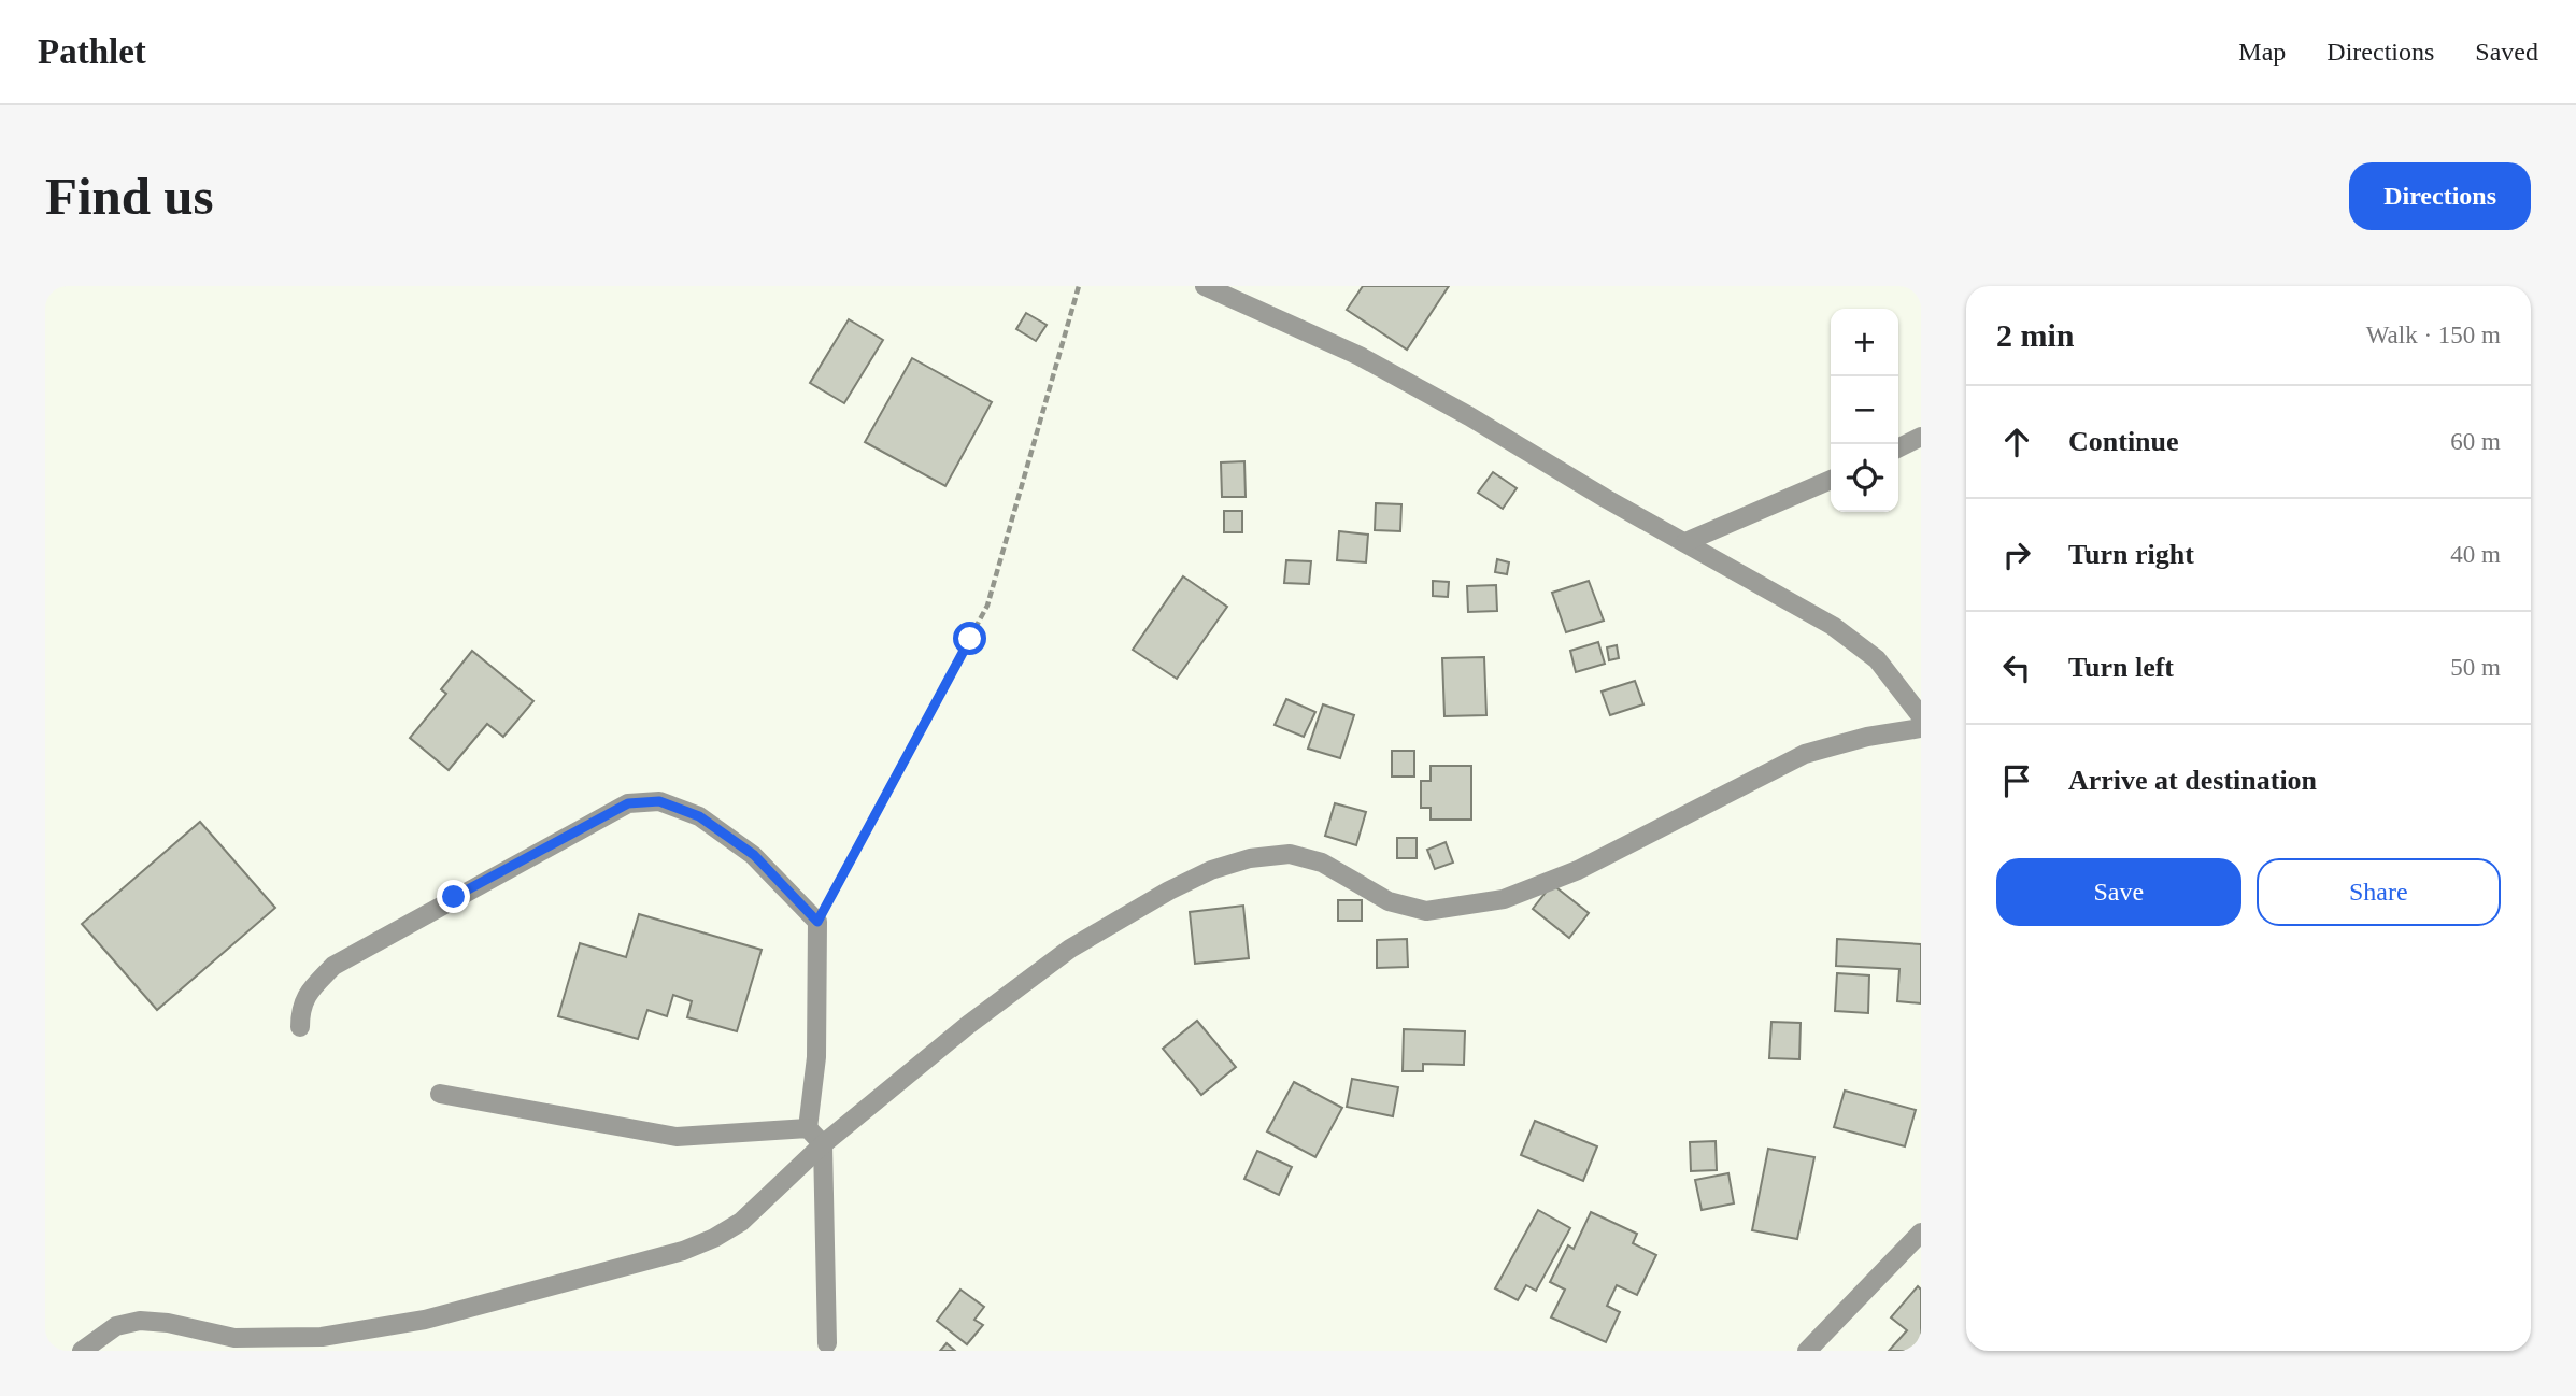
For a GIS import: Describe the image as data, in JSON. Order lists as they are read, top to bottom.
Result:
{
  "page": {
    "header": "Pathlet",
    "nav": ["Map", "Directions", "Saved"],
    "buttons": [
      "Directions",
      ["Save", "Share"]
    ],
    "title": "Find us",
    "heading": ["2 min", "Walk · 150 m"],
    "map_buttons": ["+", "−"],
    "list": [
      ["Continue", "60 m"],
      ["Turn right", "40 m"],
      ["Turn left", "50 m"],
      "Arrive at destination"
    ]
  }
}
